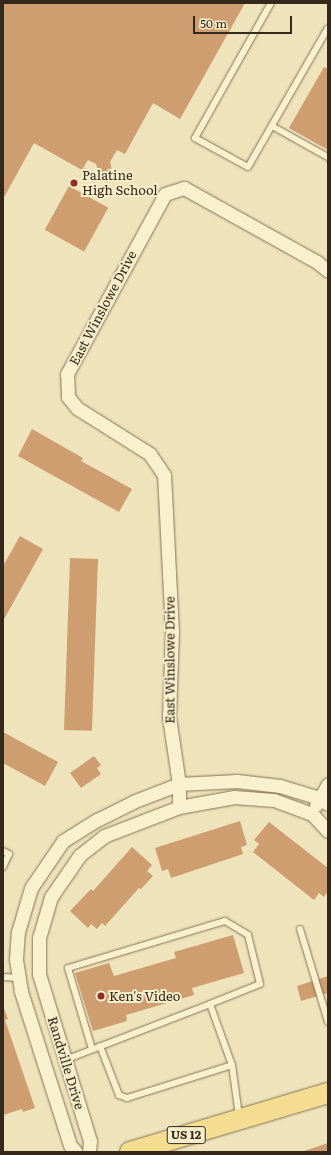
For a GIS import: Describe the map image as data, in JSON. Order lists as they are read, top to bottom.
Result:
{
  "streets": {
    "main road": ["US 12"],
    "street": ["East Winslowe Drive", "Randville Drive"]
  },
  "crossings": [
    ["East Winslowe Drive", "Randville Drive"]
  ],
  "places": ["Palatine High School", "Ken's Video"],
  "scale_bar": "50 m"
}
